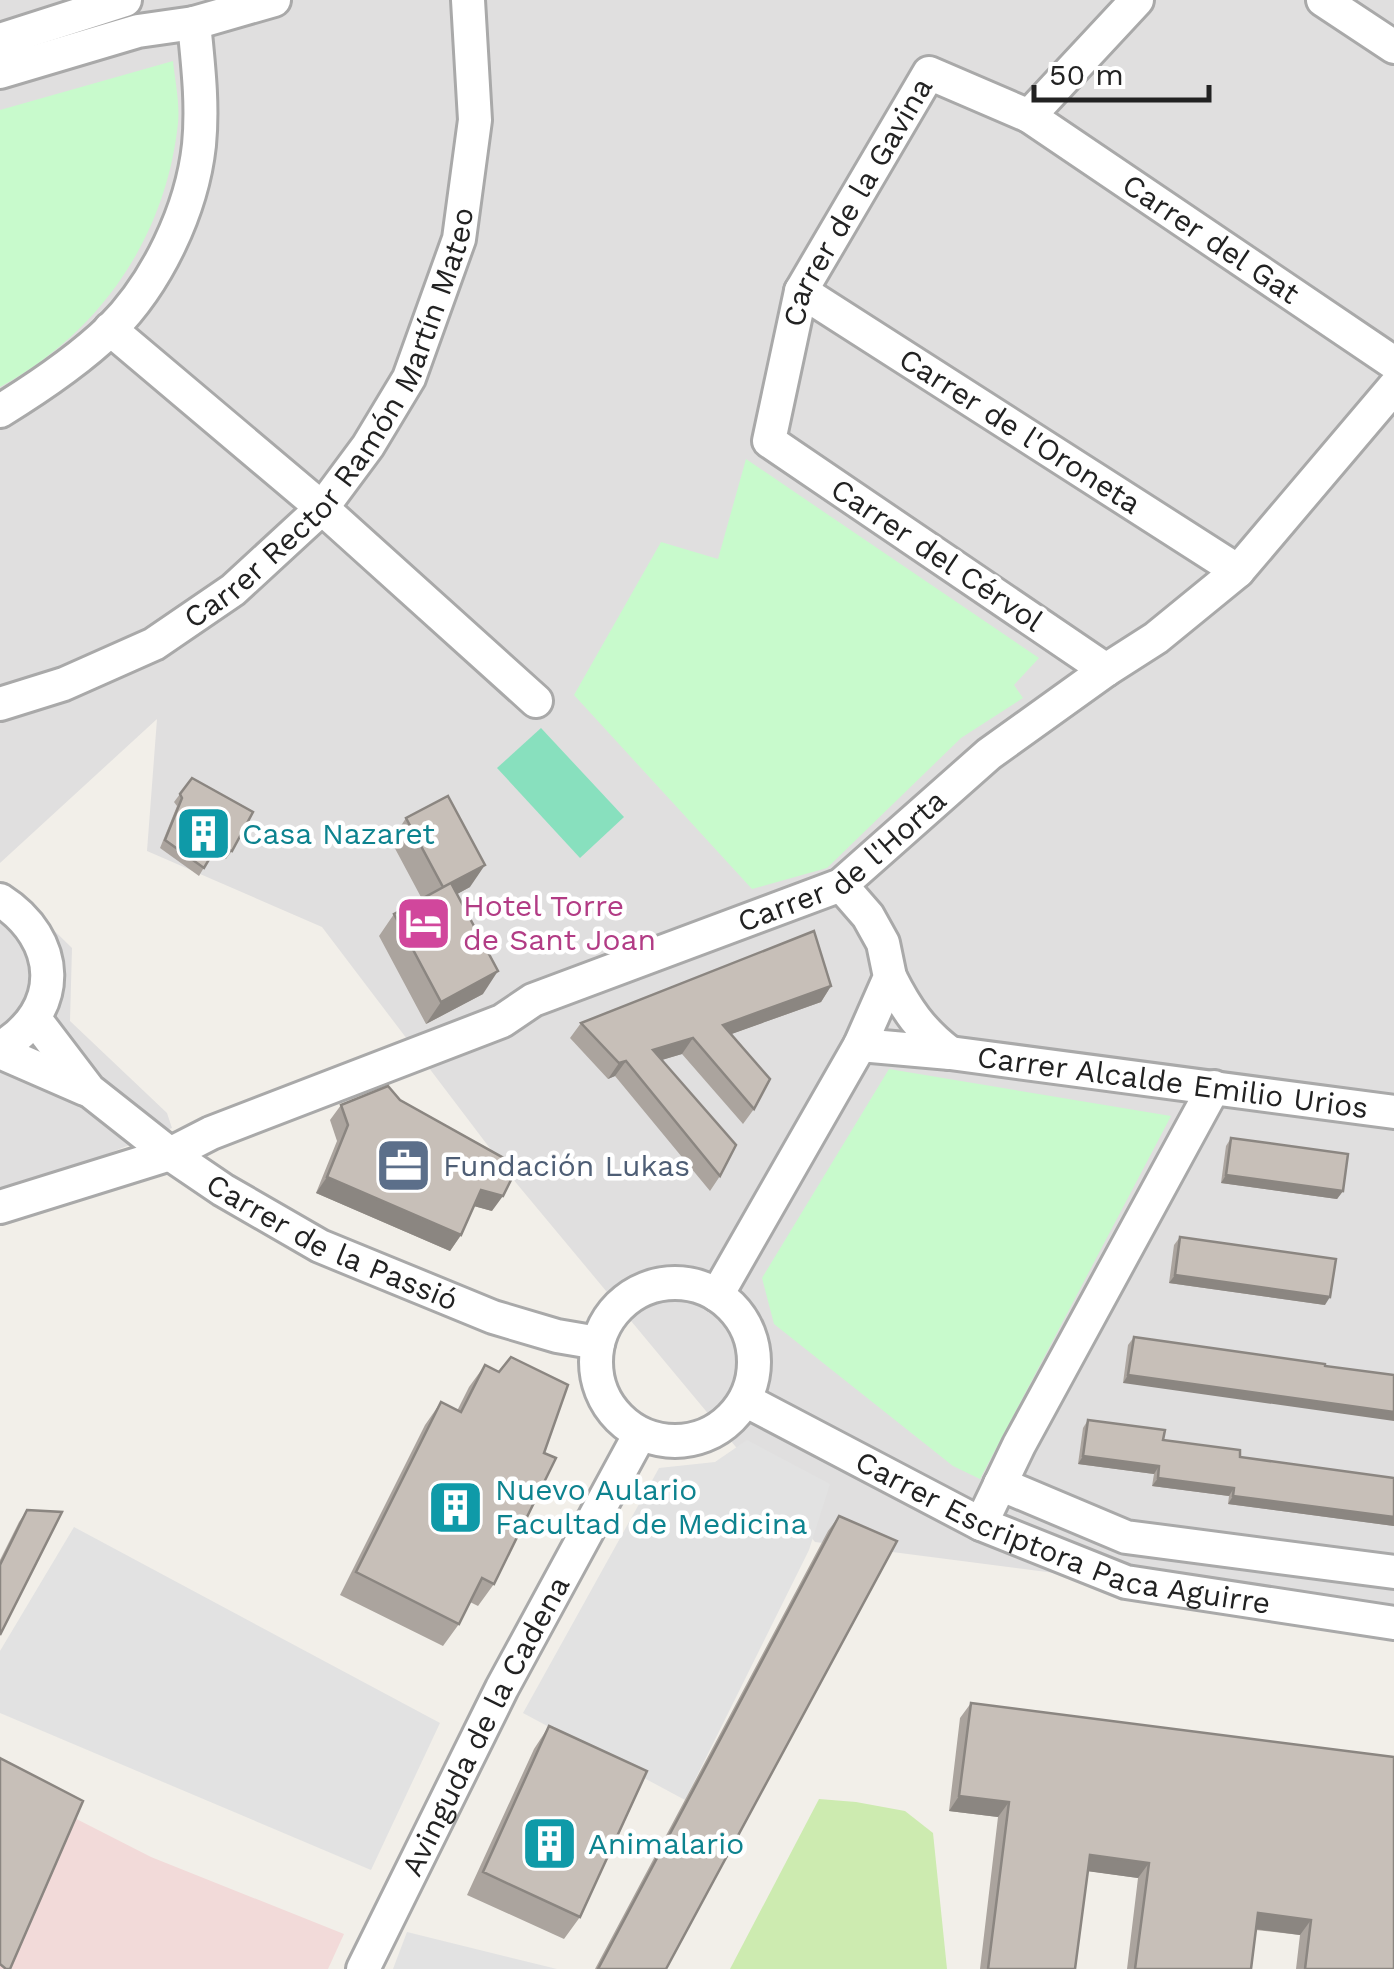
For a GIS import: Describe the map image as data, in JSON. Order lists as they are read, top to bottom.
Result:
{
  "streets": {
    "street": [
      "Carrer de la Gavina",
      "Carrer del Gat",
      "Carrer Rector Ramón Martín Mateo",
      "Carrer de l'Oroneta",
      "Carrer del Cérvol",
      "Carrer de l'Horta",
      "Carrer Alcalde Emilio Urios",
      "Carrer de la Passió",
      "Carrer Escriptora Paca Aguirre",
      "Avinguda de la Cadena"
    ]
  },
  "crossings": [
    ["Carrer de la Gavina", "Carrer del Gat"],
    ["Carrer de la Gavina", "Carrer de l'Oroneta"],
    ["Carrer de la Gavina", "Carrer del Cérvol"],
    ["Carrer de l'Oroneta", "Carrer de l'Horta"],
    ["Carrer del Cérvol", "Carrer de l'Horta"],
    ["Carrer de l'Horta", "Carrer Alcalde Emilio Urios"],
    ["Carrer de l'Horta", "Carrer de la Passió"],
    ["Carrer de la Passió", "Carrer Escriptora Paca Aguirre"],
    ["Carrer de la Passió", "Avinguda de la Cadena"],
    ["Carrer Escriptora Paca Aguirre", "Avinguda de la Cadena"]
  ],
  "places": {
    "building": ["Casa Nazaret", "Nuevo Aulario Facultad de Medicina", "Animalario"],
    "hotel": ["Hotel Torre de Sant Joan"],
    "office": ["Fundación Lukas"]
  },
  "scale_bar": "50 m"
}
